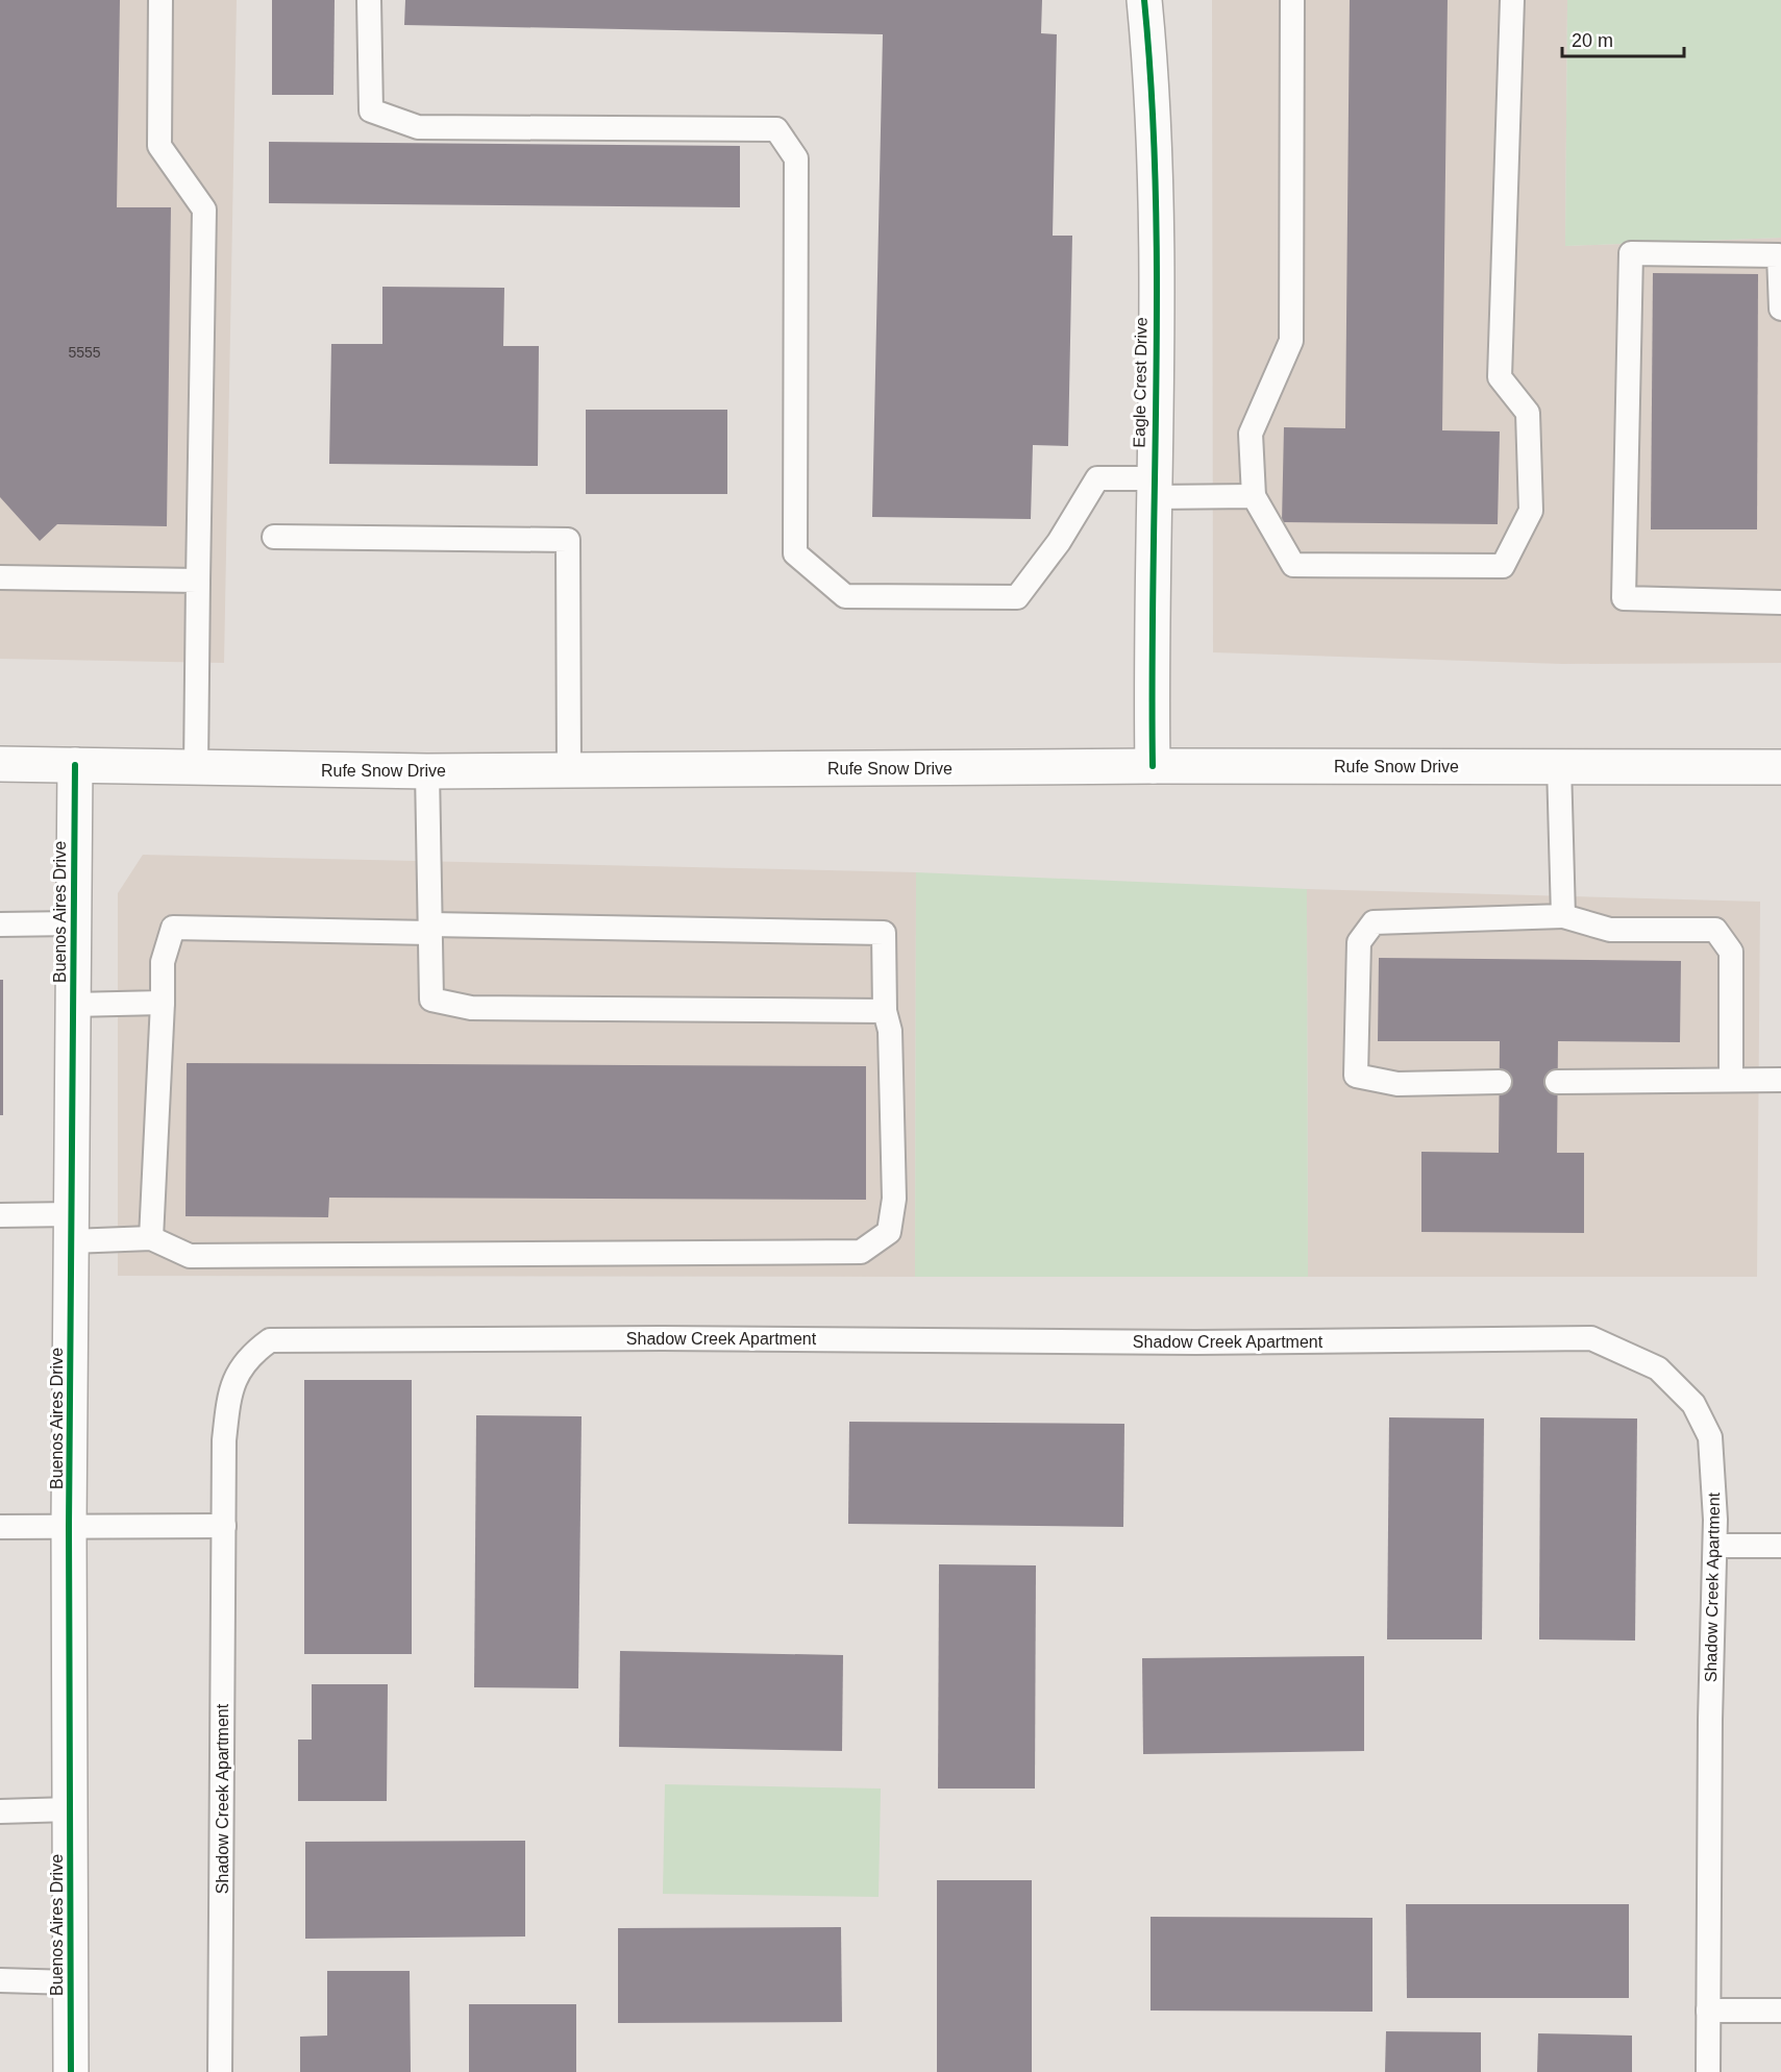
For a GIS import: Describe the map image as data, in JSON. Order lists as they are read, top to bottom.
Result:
{
  "streets": {
    "street": ["Eagle Crest Drive", "Rufe Snow Drive", "Buenos Aires Drive"],
    "lane": ["Shadow Creek Apartment"]
  },
  "crossings": [
    ["Eagle Crest Drive", "Rufe Snow Drive"],
    ["Rufe Snow Drive", "Buenos Aires Drive"]
  ],
  "house_numbers": ["5555"],
  "scale_bar": "20 m"
}
